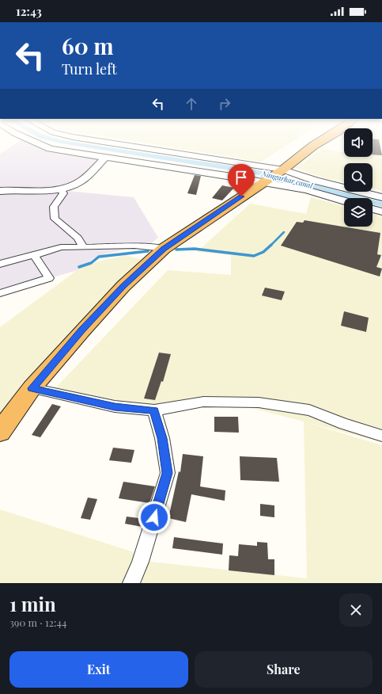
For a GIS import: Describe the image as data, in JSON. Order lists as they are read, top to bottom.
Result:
{
  "water": ["Nangarhar canal"],
  "page": {
    "status": "12:43",
    "turn": ["60 m", "Turn left"],
    "heading": ["1 min", "390 m · 12:44"],
    "buttons": ["Exit", "Share"]
  }
}
